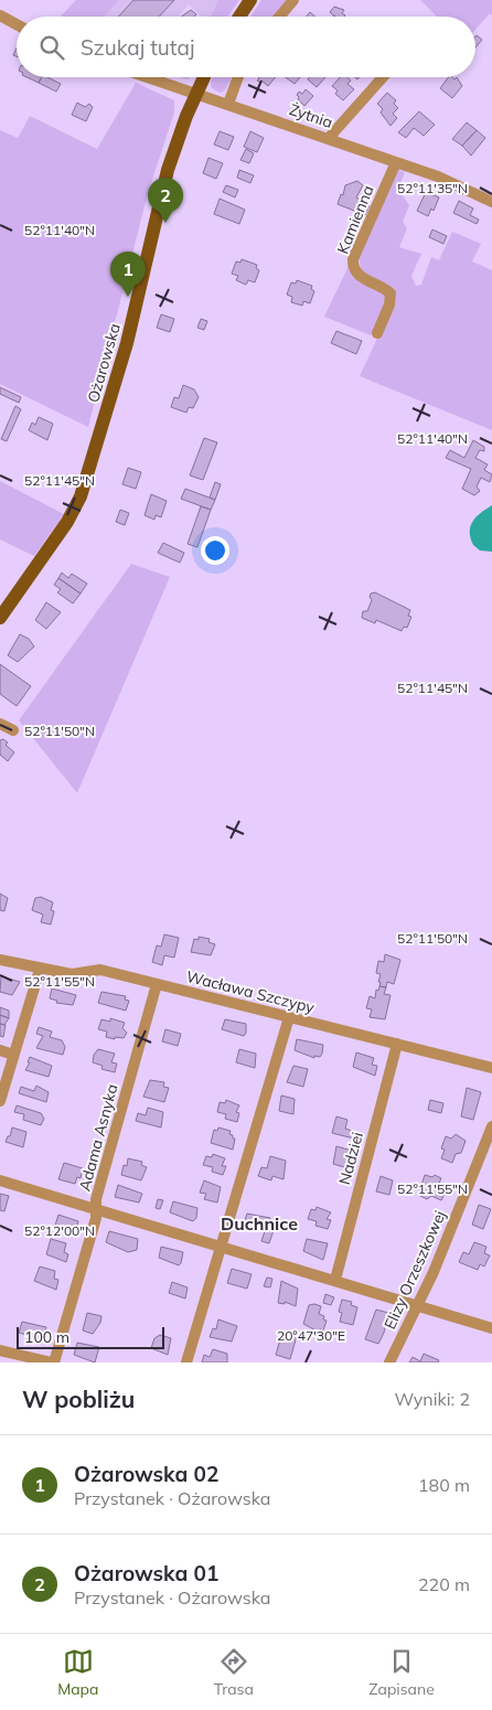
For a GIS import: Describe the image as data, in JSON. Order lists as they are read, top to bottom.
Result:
{
  "streets": {
    "main road": ["Ożarowska"],
    "street": [
      "Żytnia",
      "Kamienna",
      "Wacława Szczypy",
      "Adama Asnyka",
      "Nadziei",
      "Elizy Orzeszkowej"
    ]
  },
  "crossings": [
    ["Żytnia", "Kamienna"],
    ["Żytnia", "Ożarowska"],
    ["Wacława Szczypy", "Adama Asnyka"],
    ["Wacława Szczypy", "Nadziei"]
  ],
  "districts": ["Duchnice"],
  "scale_bar": "100 m",
  "page": {
    "search": "Szukaj tutaj",
    "pins": ["2", "1"],
    "scale": "100 m",
    "heading": ["W pobliżu", "Wyniki: 2"],
    "list": [
      {
        "mark": "1",
        "name": "Ożarowska 02",
        "note": "Przystanek · Ożarowska",
        "value": "180 m"
      },
      {
        "mark": "2",
        "name": "Ożarowska 01",
        "note": "Przystanek · Ożarowska",
        "value": "220 m"
      }
    ],
    "nav": ["Mapa", "Trasa", "Zapisane"]
  },
  "coordinates": [
    "52°11'35\"N",
    "52°11'40\"N",
    "52°11'45\"N",
    "52°11'50\"N",
    "52°11'55\"N",
    "52°12'00\"N",
    "20°47'30\"E"
  ]
}
